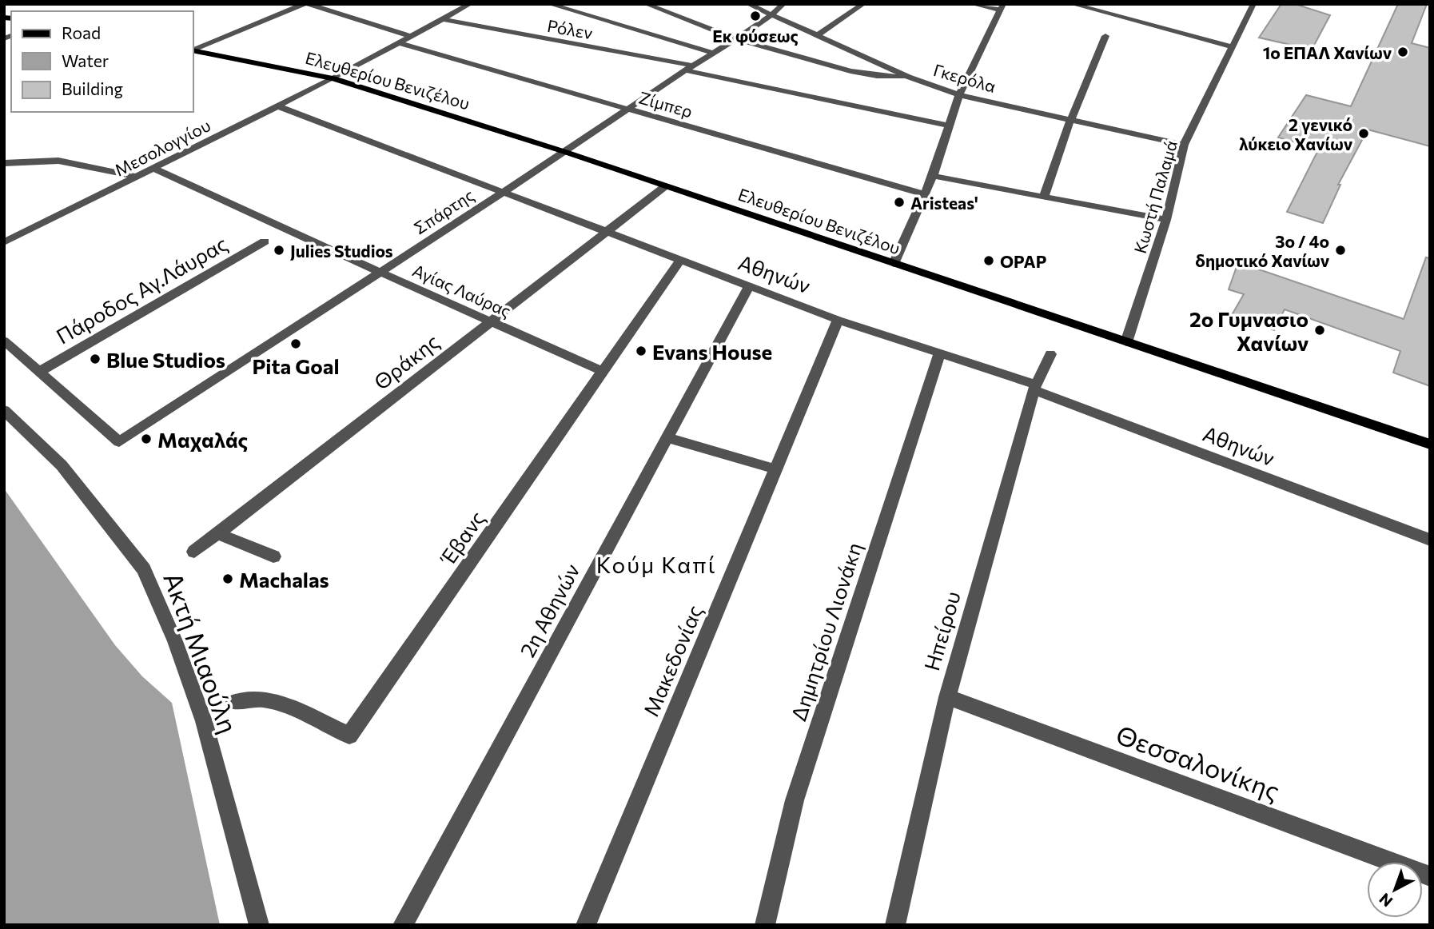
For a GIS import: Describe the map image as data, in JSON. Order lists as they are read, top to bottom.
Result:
{
  "streets": {
    "main road": ["Ελευθερίου Βενιζέλου"],
    "street": [
      "Ρόλεν",
      "Γκερόλα",
      "Ζίμπερ",
      "Μεσολογγίου",
      "Κωστή Παλαμά",
      "Σπάρτης",
      "Αθηνών",
      "Πάροδος Αγ.Λάυρας",
      "Αγίας Λαύρας",
      "Θράκης",
      "Έβανς",
      "2η Αθηνών",
      "Ηπείρου",
      "Δημητρίου Λιονάκη",
      "Ακτή Μιαούλη",
      "Μακεδονίας",
      "Θεσσαλονίκης"
    ]
  },
  "crossings": [
    ["Ρόλεν", "Μεσολογγίου"],
    ["Ρόλεν", "Σπάρτης"],
    ["Γκερόλα", "Κωστή Παλαμά"],
    ["Γκερόλα", "Σπάρτης"],
    ["Ελευθερίου Βενιζέλου", "Μεσολογγίου"],
    ["Ελευθερίου Βενιζέλου", "Κωστή Παλαμά"],
    ["Ελευθερίου Βενιζέλου", "Σπάρτης"],
    ["Ελευθερίου Βενιζέλου", "Θράκης"],
    ["Ζίμπερ", "Μεσολογγίου"],
    ["Ζίμπερ", "Σπάρτης"],
    ["Μεσολογγίου", "Αθηνών"],
    ["Μεσολογγίου", "Αγίας Λαύρας"],
    ["Σπάρτης", "Αθηνών"],
    ["Σπάρτης", "Πάροδος Αγ.Λάυρας"],
    ["Σπάρτης", "Αγίας Λαύρας"],
    ["Αθηνών", "Θράκης"],
    ["Αθηνών", "Έβανς"],
    ["Αθηνών", "2η Αθηνών"],
    ["Αθηνών", "Ηπείρου"],
    ["Αθηνών", "Δημητρίου Λιονάκη"],
    ["Αθηνών", "Μακεδονίας"],
    ["Αγίας Λαύρας", "Θράκης"],
    ["Αγίας Λαύρας", "Έβανς"],
    ["Ηπείρου", "Θεσσαλονίκης"]
  ],
  "districts": ["Κούμ Καπί"],
  "places": [
    "Εκ φύσεως",
    "1ο ΕΠΑΛ Χανίων",
    "2 γενικό λύκειο Χανίων",
    "Aristeas'",
    "Julies Studios",
    "3ο / 4ο δημοτικό Χανίων",
    "OPAP",
    "2ο Γυμνασιο Χανίων",
    "Pita Goal",
    "Evans House",
    "Blue Studios",
    "Μαχαλάς",
    "Machalas"
  ],
  "legend": ["Road", "Water", "Building"],
  "north": "bottom left"
}
